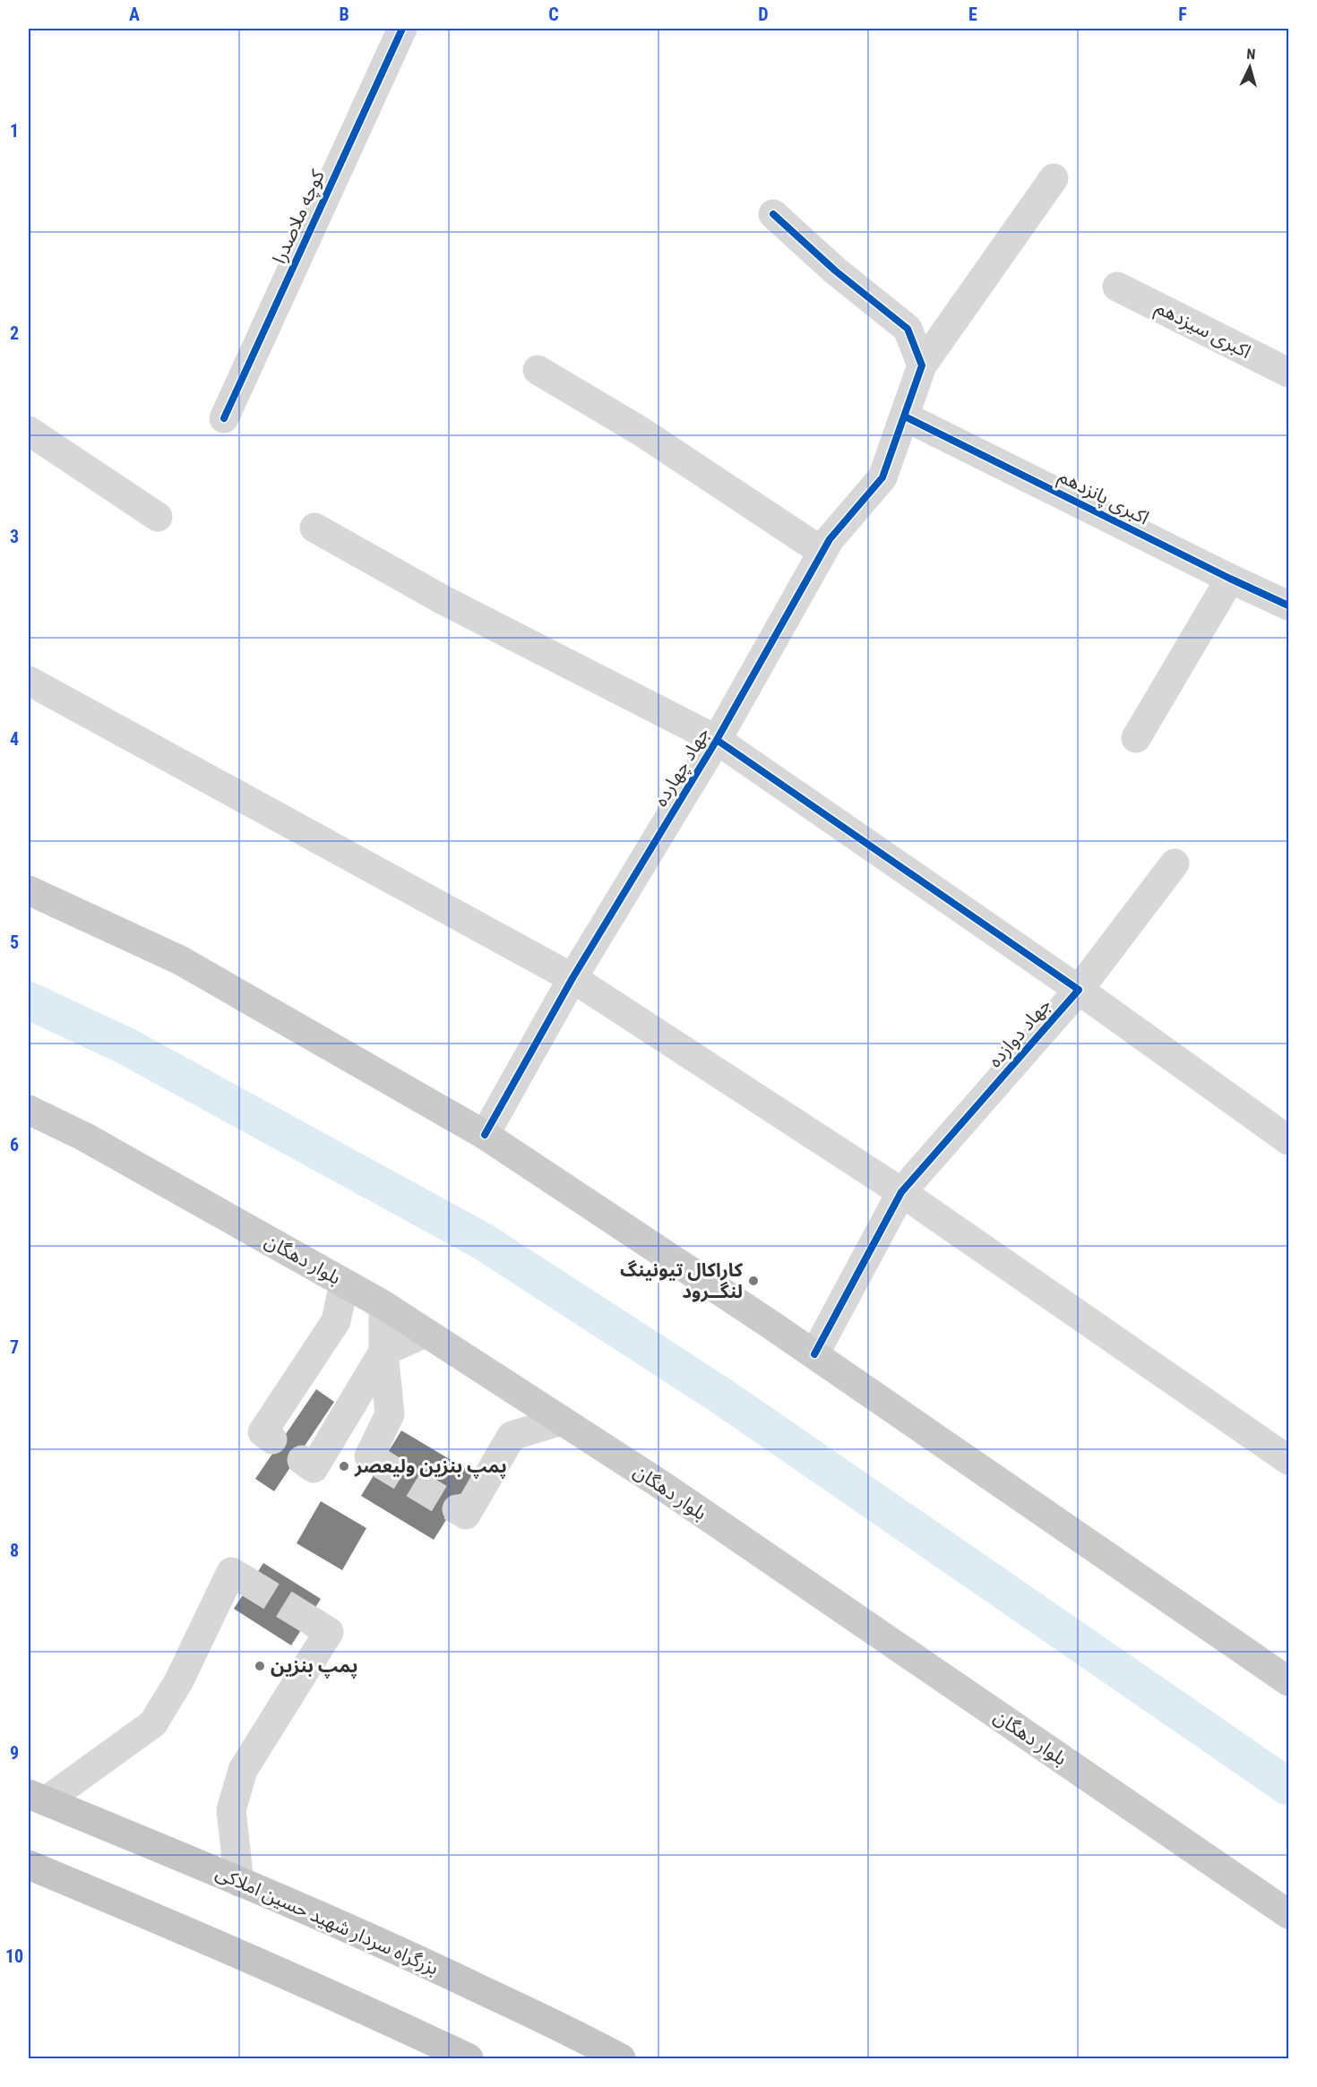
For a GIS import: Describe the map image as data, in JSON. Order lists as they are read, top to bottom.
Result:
{
  "streets": {
    "highway": ["بزرگراه سردار شهید حسین املاکی"],
    "main road": ["بلوار دهگان"],
    "street": [
      "کوچه ملاصدرا",
      "اکبری سیزدهم",
      "اکبری پانزدهم",
      "جهاد چهارده",
      "جهاد دوازده"
    ]
  },
  "crossings": [
    ["اکبری پانزدهم", "جهاد چهارده"],
    ["جهاد چهارده", "جهاد دوازده"]
  ],
  "places": ["کاراکال تیونینگ لنگــرود", "پمپ بنزین ولیعصر", "پمپ بنزین"],
  "north": "top",
  "grid": {
    "columns": [
      "A",
      "B",
      "C",
      "D",
      "E",
      "F"
    ],
    "rows": [
      "1",
      "2",
      "3",
      "4",
      "5",
      "6",
      "7",
      "8",
      "9",
      "10"
    ]
  }
}
